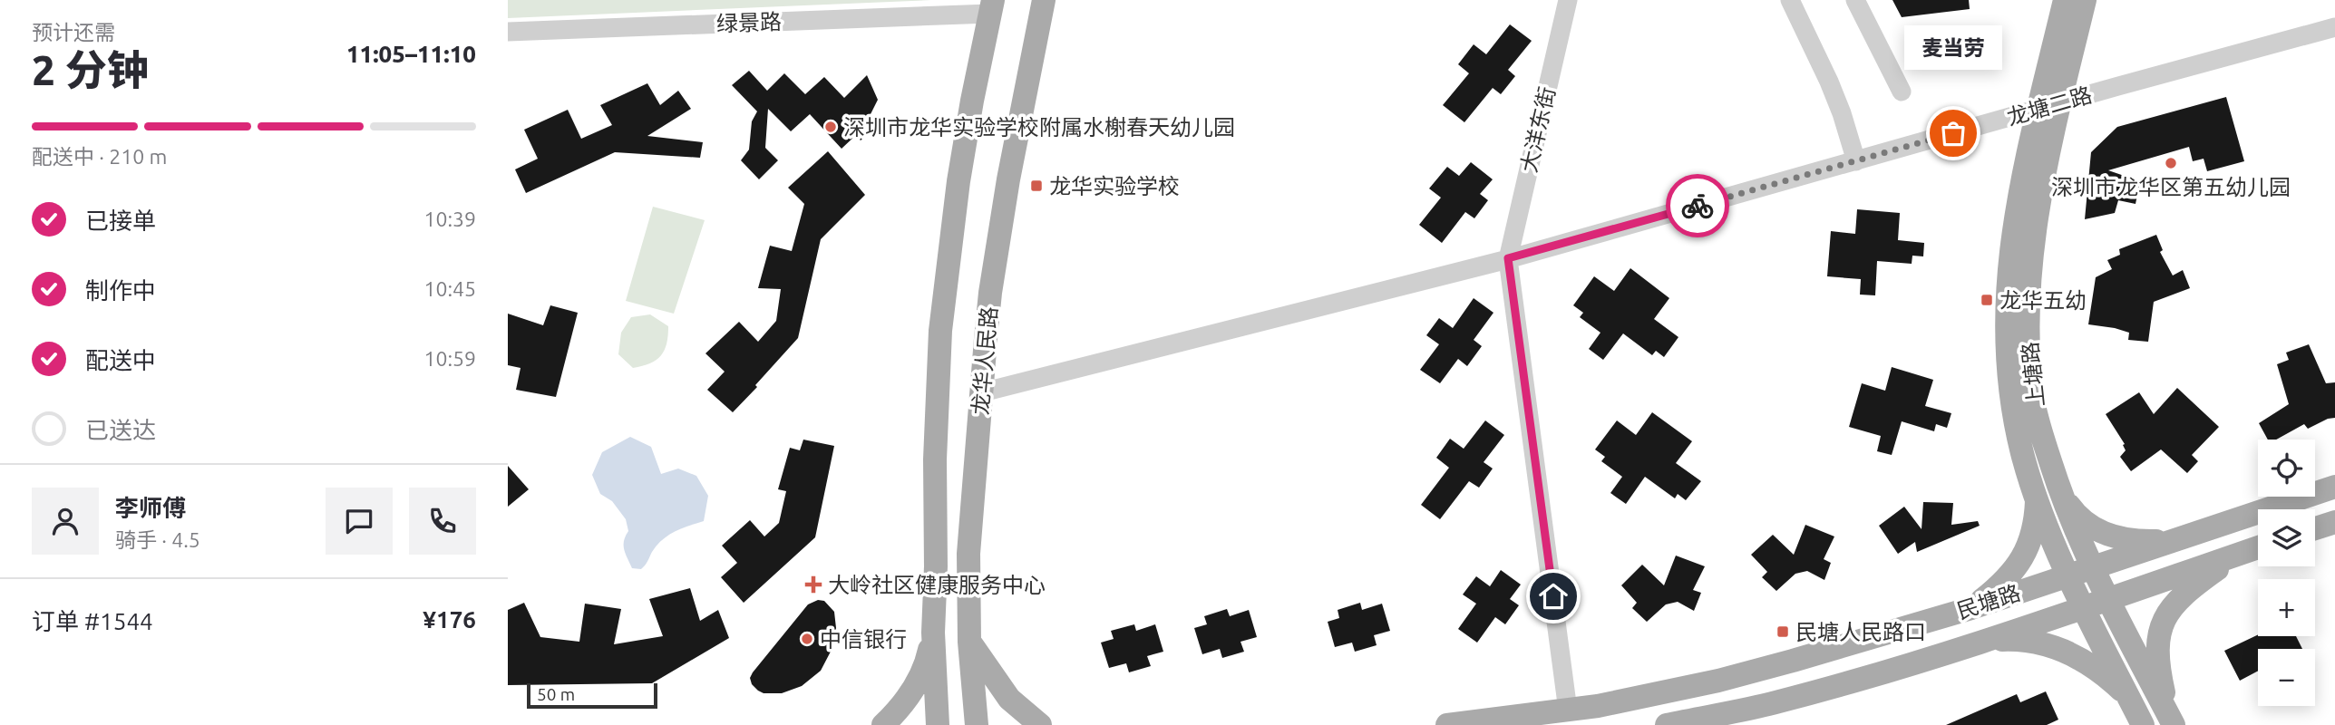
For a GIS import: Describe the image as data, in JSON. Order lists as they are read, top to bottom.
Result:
{
  "streets": {
    "main road": ["龙华人民路", "上塘路", "民塘路"],
    "street": ["绿景路", "龙塘二路", "大洋东街"]
  },
  "crossings": [
    ["绿景路", "龙华人民路"],
    ["龙塘二路", "大洋东街"],
    ["龙塘二路", "龙华人民路"],
    ["龙塘二路", "上塘路"],
    ["上塘路", "民塘路"]
  ],
  "places": {
    "other": [
      "深圳市龙华实验学校附属水榭春天幼儿园",
      "麦当劳",
      "深圳市龙华区第五幼儿园",
      "中信银行"
    ],
    "transit": ["龙华实验学校", "龙华五幼", "民塘人民路口"],
    "health": ["大岭社区健康服务中心"]
  },
  "scale_bar": "50 m",
  "page": {
    "heading": ["2 分钟", "预计还需", "11:05–11:10"],
    "panel": [
      "李师傅",
      "骑手 · 4.5",
      "订单 #1544",
      "¥176"
    ],
    "bubble": "麦当劳",
    "bar": "配送中 · 210 m",
    "list": [
      ["已接单", "10:39"],
      ["制作中", "10:45"],
      ["配送中", "10:59"],
      "已送达"
    ],
    "map_buttons": ["+", "−"],
    "scale": "50 m"
  }
}
